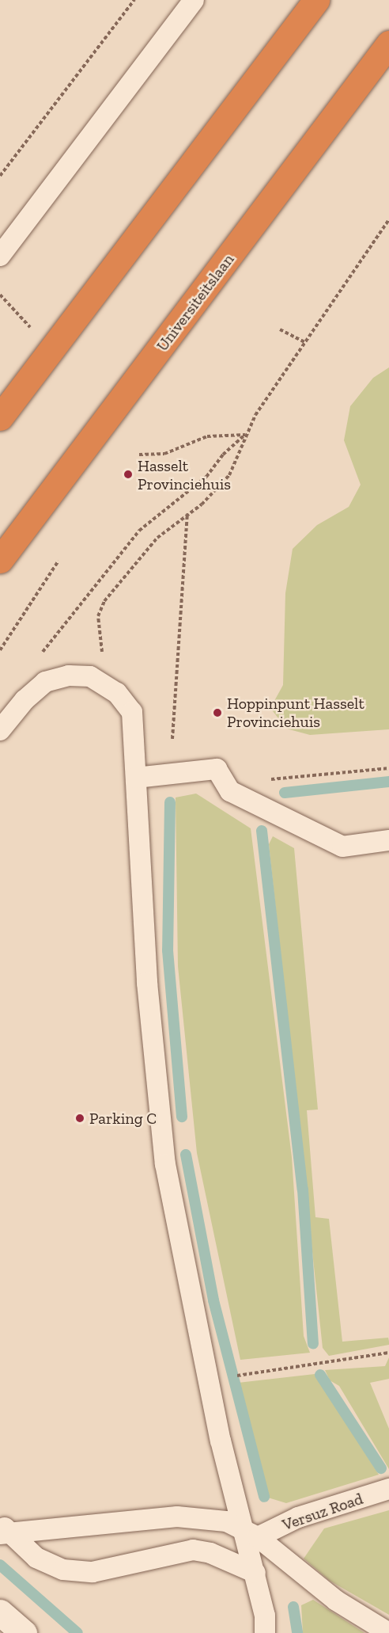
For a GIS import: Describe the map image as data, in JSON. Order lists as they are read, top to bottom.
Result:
{
  "streets": {
    "highway": ["Universiteitslaan"],
    "lane": ["Versuz Road"]
  },
  "places": ["Hasselt Provinciehuis", "Hoppinpunt Hasselt Provinciehuis", "Parking C"]
}
